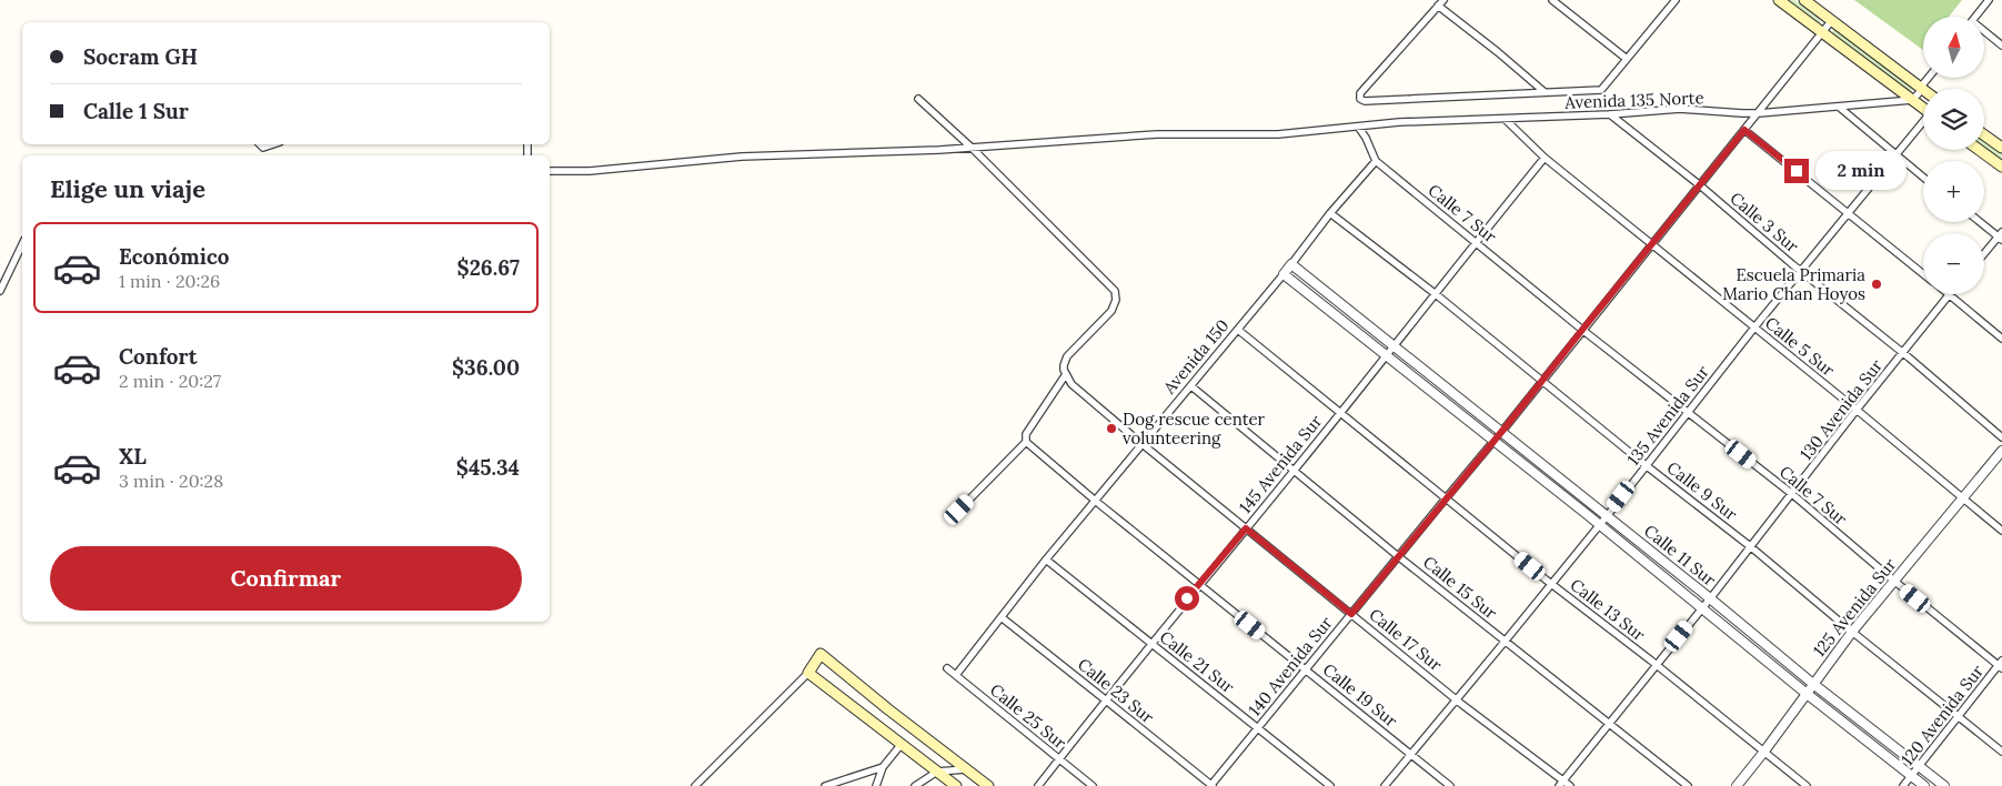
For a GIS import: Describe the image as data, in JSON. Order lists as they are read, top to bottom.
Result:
{
  "streets": {
    "street": [
      "Avenida 135 Norte",
      "Calle 7 Sur",
      "Calle 3 Sur",
      "Calle 5 Sur",
      "Avenida 150",
      "130 Avenida Sur",
      "135 Avenida Sur",
      "145 Avenida Sur",
      "Calle 9 Sur",
      "Calle 11 Sur",
      "Calle 15 Sur",
      "125 Avenida Sur",
      "Calle 13 Sur",
      "Calle 17 Sur",
      "Calle 21 Sur",
      "140 Avenida Sur",
      "Calle 23 Sur",
      "Calle 19 Sur",
      "120 Avenida Sur",
      "Calle 25 Sur"
    ]
  },
  "crossings": [
    ["Avenida 135 Norte", "Calle 7 Sur"],
    ["Avenida 135 Norte", "Calle 3 Sur"],
    ["Avenida 135 Norte", "Calle 5 Sur"],
    ["Avenida 135 Norte", "140 Avenida Sur"],
    ["Calle 7 Sur", "Avenida 150"],
    ["Calle 7 Sur", "130 Avenida Sur"],
    ["Calle 7 Sur", "135 Avenida Sur"],
    ["Calle 7 Sur", "145 Avenida Sur"],
    ["Calle 7 Sur", "125 Avenida Sur"],
    ["Calle 7 Sur", "140 Avenida Sur"],
    ["Calle 7 Sur", "120 Avenida Sur"],
    ["Calle 3 Sur", "130 Avenida Sur"],
    ["Calle 3 Sur", "135 Avenida Sur"],
    ["Calle 3 Sur", "140 Avenida Sur"],
    ["Calle 5 Sur", "130 Avenida Sur"],
    ["Calle 5 Sur", "135 Avenida Sur"],
    ["Calle 5 Sur", "145 Avenida Sur"],
    ["Calle 5 Sur", "125 Avenida Sur"],
    ["Calle 5 Sur", "140 Avenida Sur"],
    ["Avenida 150", "Calle 9 Sur"],
    ["Avenida 150", "Calle 11 Sur"],
    ["Avenida 150", "Calle 15 Sur"],
    ["Avenida 150", "Calle 13 Sur"],
    ["Avenida 150", "Calle 17 Sur"],
    ["Avenida 150", "Calle 21 Sur"],
    ["Avenida 150", "Calle 23 Sur"],
    ["Avenida 150", "Calle 19 Sur"],
    ["Avenida 150", "Calle 25 Sur"],
    ["130 Avenida Sur", "Calle 9 Sur"],
    ["130 Avenida Sur", "Calle 11 Sur"],
    ["130 Avenida Sur", "Calle 15 Sur"],
    ["130 Avenida Sur", "Calle 13 Sur"],
    ["130 Avenida Sur", "Calle 17 Sur"],
    ["135 Avenida Sur", "Calle 9 Sur"],
    ["135 Avenida Sur", "Calle 11 Sur"],
    ["135 Avenida Sur", "Calle 15 Sur"],
    ["135 Avenida Sur", "Calle 13 Sur"],
    ["135 Avenida Sur", "Calle 17 Sur"],
    ["135 Avenida Sur", "Calle 19 Sur"],
    ["145 Avenida Sur", "Calle 9 Sur"],
    ["145 Avenida Sur", "Calle 11 Sur"],
    ["145 Avenida Sur", "Calle 15 Sur"],
    ["145 Avenida Sur", "Calle 13 Sur"],
    ["145 Avenida Sur", "Calle 17 Sur"],
    ["145 Avenida Sur", "Calle 21 Sur"],
    ["145 Avenida Sur", "Calle 23 Sur"],
    ["145 Avenida Sur", "Calle 19 Sur"],
    ["145 Avenida Sur", "Calle 25 Sur"],
    ["Calle 9 Sur", "125 Avenida Sur"],
    ["Calle 9 Sur", "140 Avenida Sur"],
    ["Calle 9 Sur", "120 Avenida Sur"],
    ["Calle 11 Sur", "125 Avenida Sur"],
    ["Calle 11 Sur", "140 Avenida Sur"],
    ["Calle 11 Sur", "120 Avenida Sur"],
    ["Calle 15 Sur", "140 Avenida Sur"],
    ["125 Avenida Sur", "Calle 13 Sur"],
    ["Calle 13 Sur", "140 Avenida Sur"],
    ["Calle 17 Sur", "140 Avenida Sur"],
    ["Calle 21 Sur", "140 Avenida Sur"],
    ["140 Avenida Sur", "Calle 23 Sur"],
    ["140 Avenida Sur", "Calle 19 Sur"]
  ],
  "places": ["Escuela Primaria Mario Chan Hoyos", "Dog rescue center volunteering"],
  "north": "top",
  "page": {
    "map_buttons": ["+", "−"],
    "banner": ["Socram GH", "Calle 1 Sur"],
    "bubble": "2 min",
    "heading": "Elige un viaje",
    "list": [
      {
        "name": "Económico",
        "note": "1 min · 20:26",
        "value": "$26.67"
      },
      {
        "name": "Confort",
        "note": "2 min · 20:27",
        "value": "$36.00"
      },
      {
        "name": "XL",
        "note": "3 min · 20:28",
        "value": "$45.34"
      }
    ],
    "buttons": "Confirmar"
  }
}
